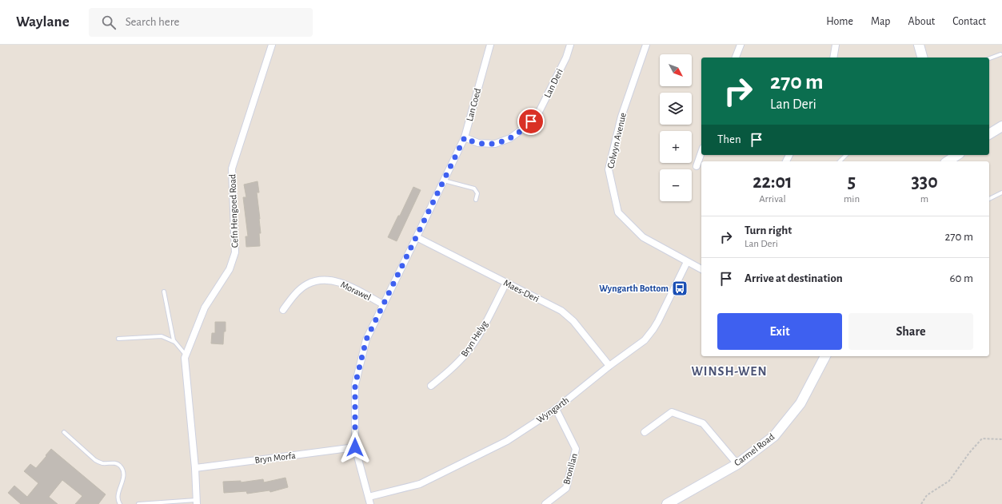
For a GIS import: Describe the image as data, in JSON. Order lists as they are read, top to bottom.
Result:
{
  "streets": {
    "street": [
      "Lan Deri",
      "Lan Coed",
      "Colwyn Avenue",
      "Cefn Hengoed Road",
      "Morawel",
      "Maes-Deri",
      "Bryn Helyg",
      "Wyngarth",
      "Carmel Road",
      "Bryn Morfa",
      "Bronllan"
    ]
  },
  "crossings": [
    ["Lan Deri", "Lan Coed"],
    ["Lan Coed", "Morawel"],
    ["Lan Coed", "Maes-Deri"],
    ["Lan Coed", "Wyngarth"],
    ["Lan Coed", "Bryn Morfa"],
    ["Colwyn Avenue", "Wyngarth"],
    ["Cefn Hengoed Road", "Bryn Morfa"],
    ["Maes-Deri", "Bryn Helyg"],
    ["Maes-Deri", "Wyngarth"],
    ["Wyngarth", "Bronllan"]
  ],
  "districts": ["WINSH-WEN"],
  "places": {
    "bus stop": ["Wyngarth Bottom"]
  },
  "north": "bottom right",
  "page": {
    "header": "Waylane",
    "search": "Search here",
    "nav": [
      "Home",
      "Map",
      "About",
      "Contact"
    ],
    "map_buttons": ["+", "−"],
    "turn": ["270 m", "Lan Deri"],
    "then": "Then",
    "eta": [
      "22:01",
      "Arrival",
      "5",
      "min",
      "330",
      "m"
    ],
    "list": [
      {
        "name": "Turn right",
        "note": "Lan Deri",
        "value": "270 m"
      },
      {
        "name": "Arrive at destination",
        "value": "60 m"
      }
    ],
    "buttons": ["Exit", "Share"]
  }
}
